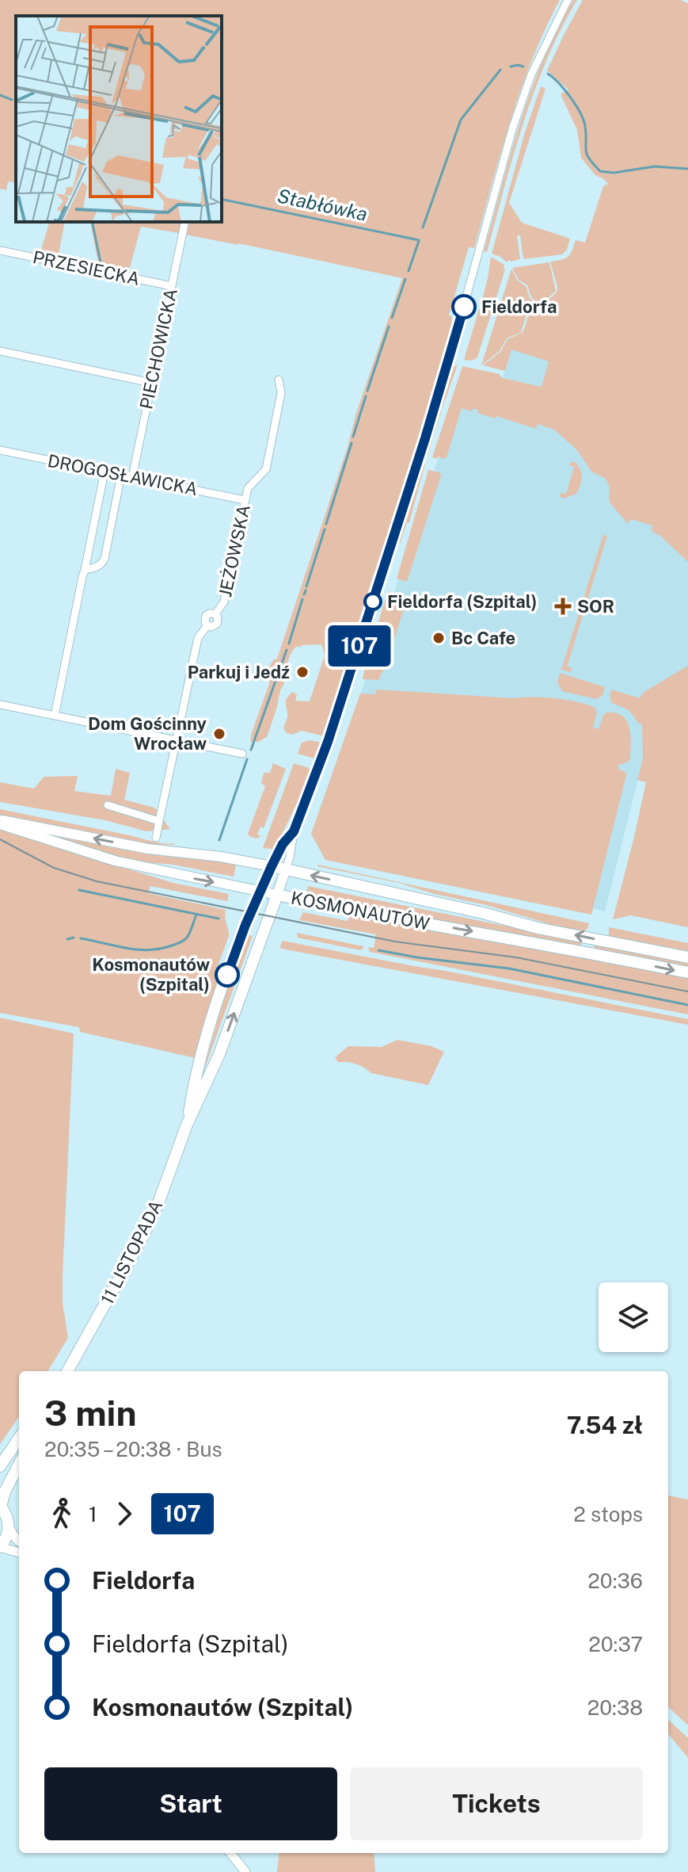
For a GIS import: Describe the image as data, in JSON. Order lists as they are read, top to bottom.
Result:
{
  "streets": {
    "main road": ["KOSMONAUTÓW", "11 LISTOPADA"],
    "street": [
      "PRZESIECKA",
      "PIECHOWICKA",
      "DROGOSŁAWICKA",
      "JEŻOWSKA"
    ]
  },
  "crossings": [
    ["PRZESIECKA", "PIECHOWICKA"],
    ["PIECHOWICKA", "DROGOSŁAWICKA"],
    ["DROGOSŁAWICKA", "JEŻOWSKA"],
    ["KOSMONAUTÓW", "11 LISTOPADA"]
  ],
  "water": ["Stabłówka"],
  "places": {
    "other": [
      "Fieldorfa",
      "Fieldorfa (Szpital)",
      "Bc Cafe",
      "Parkuj i Jedź",
      "Dom Gościnny Wrocław",
      "Kosmonautów (Szpital)"
    ],
    "health": ["SOR"]
  },
  "lines": ["bus line 107"],
  "page": {
    "on_map": "107",
    "heading": ["3 min", "20:35 – 20:38 · Bus", "7.54 zł"],
    "legs": ["1", "107", "2 stops"],
    "list": [
      {
        "name": "Fieldorfa",
        "value": "20:36"
      },
      {
        "name": "Fieldorfa (Szpital)",
        "value": "20:37"
      },
      {
        "name": "Kosmonautów (Szpital)",
        "value": "20:38"
      }
    ],
    "buttons": ["Start", "Tickets"]
  }
}
